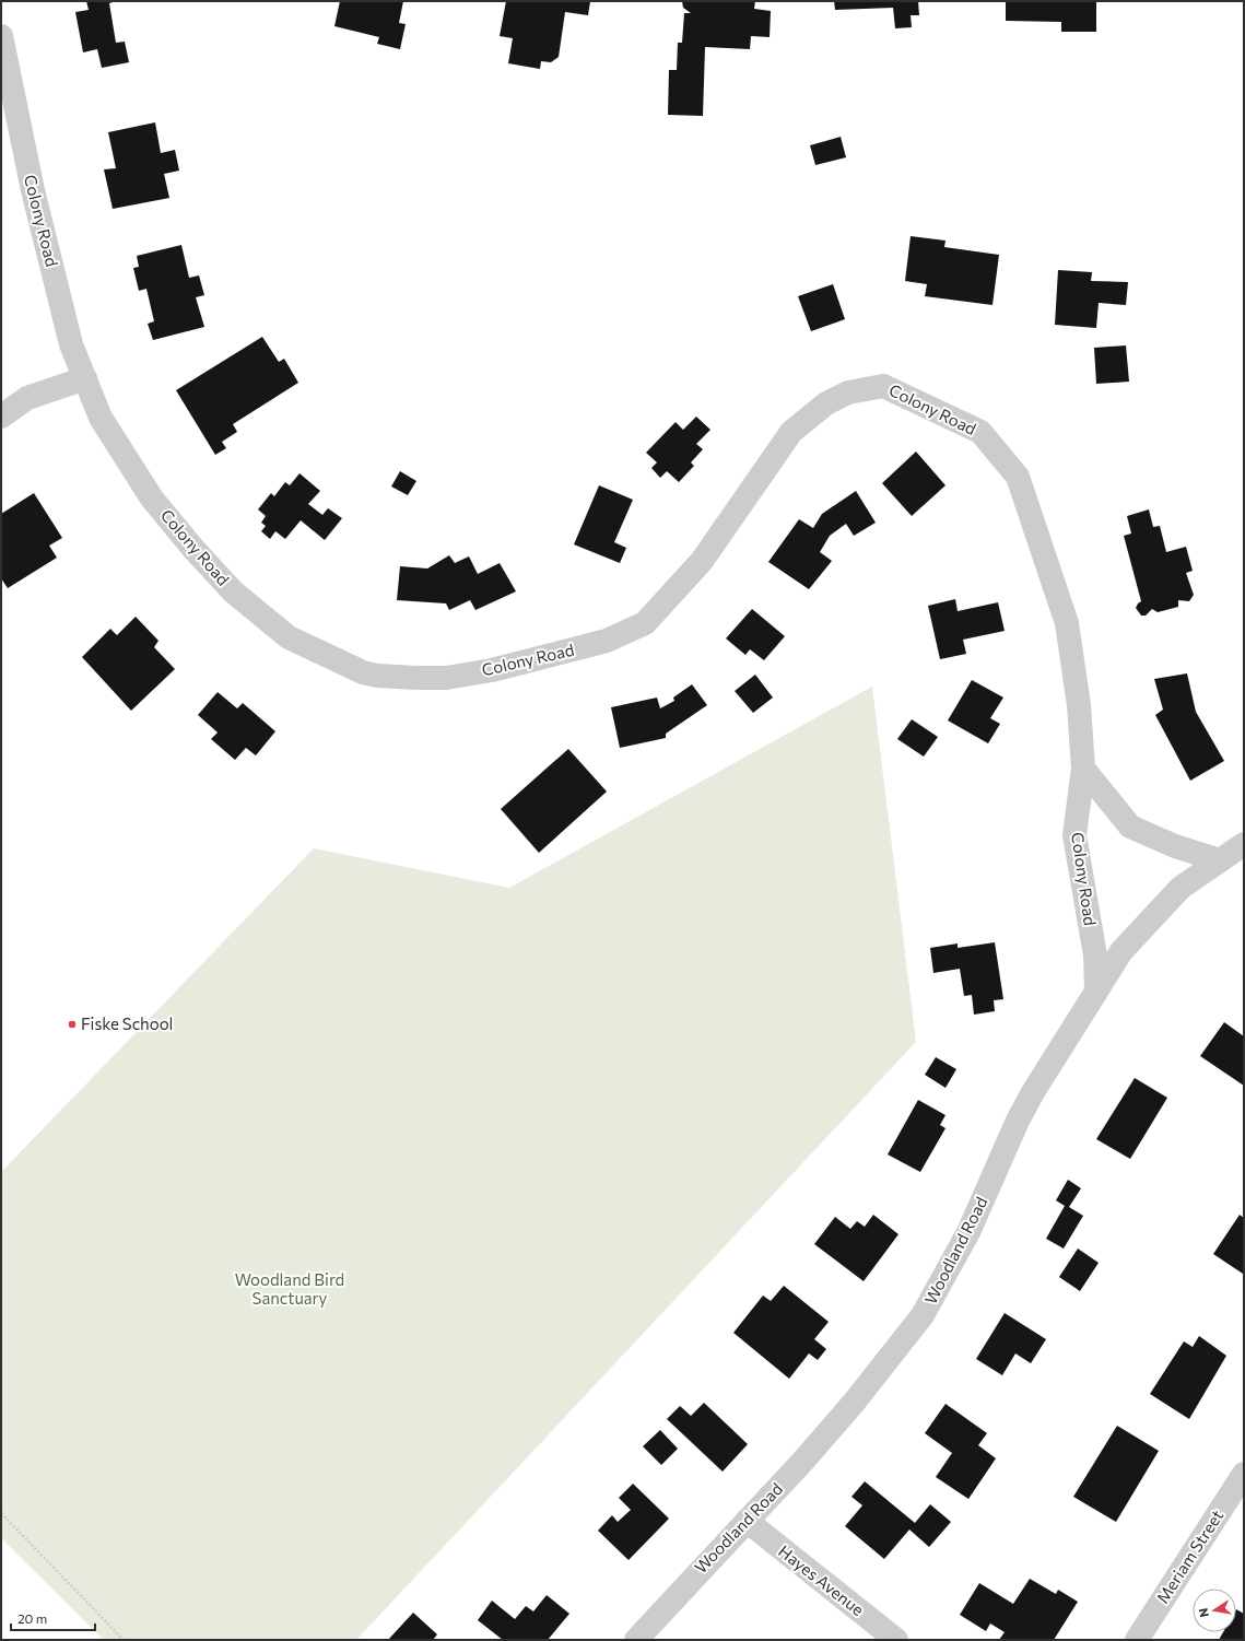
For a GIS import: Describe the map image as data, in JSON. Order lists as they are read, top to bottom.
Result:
{
  "streets": {
    "street": [
      "Colony Road",
      "Woodland Road",
      "Meriam Street",
      "Hayes Avenue"
    ]
  },
  "crossings": [
    ["Colony Road", "Woodland Road"],
    ["Woodland Road", "Hayes Avenue"]
  ],
  "parks": ["Woodland Bird Sanctuary"],
  "places": ["Fiske School"],
  "scale_bar": "20 m",
  "north": "left"
}
